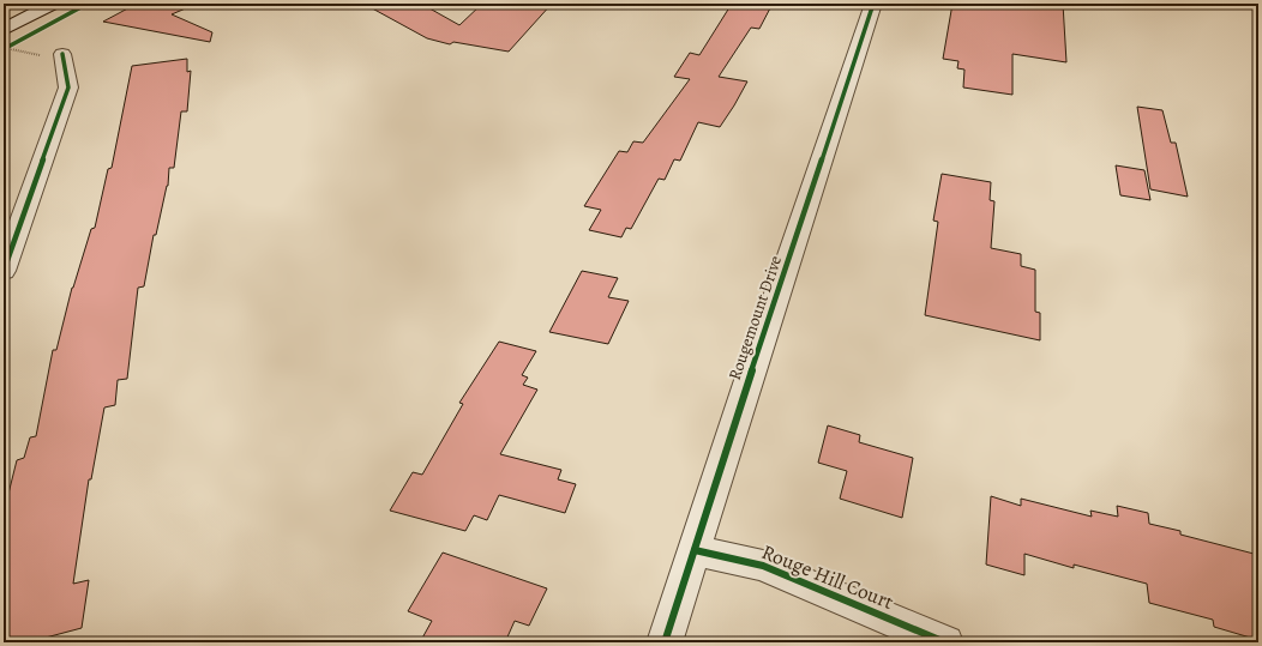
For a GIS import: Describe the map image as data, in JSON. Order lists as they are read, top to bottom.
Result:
{
  "streets": {
    "street": ["Rougemount Drive", "Rouge Hill Court"]
  },
  "crossings": [
    ["Rougemount Drive", "Rouge Hill Court"]
  ]
}
